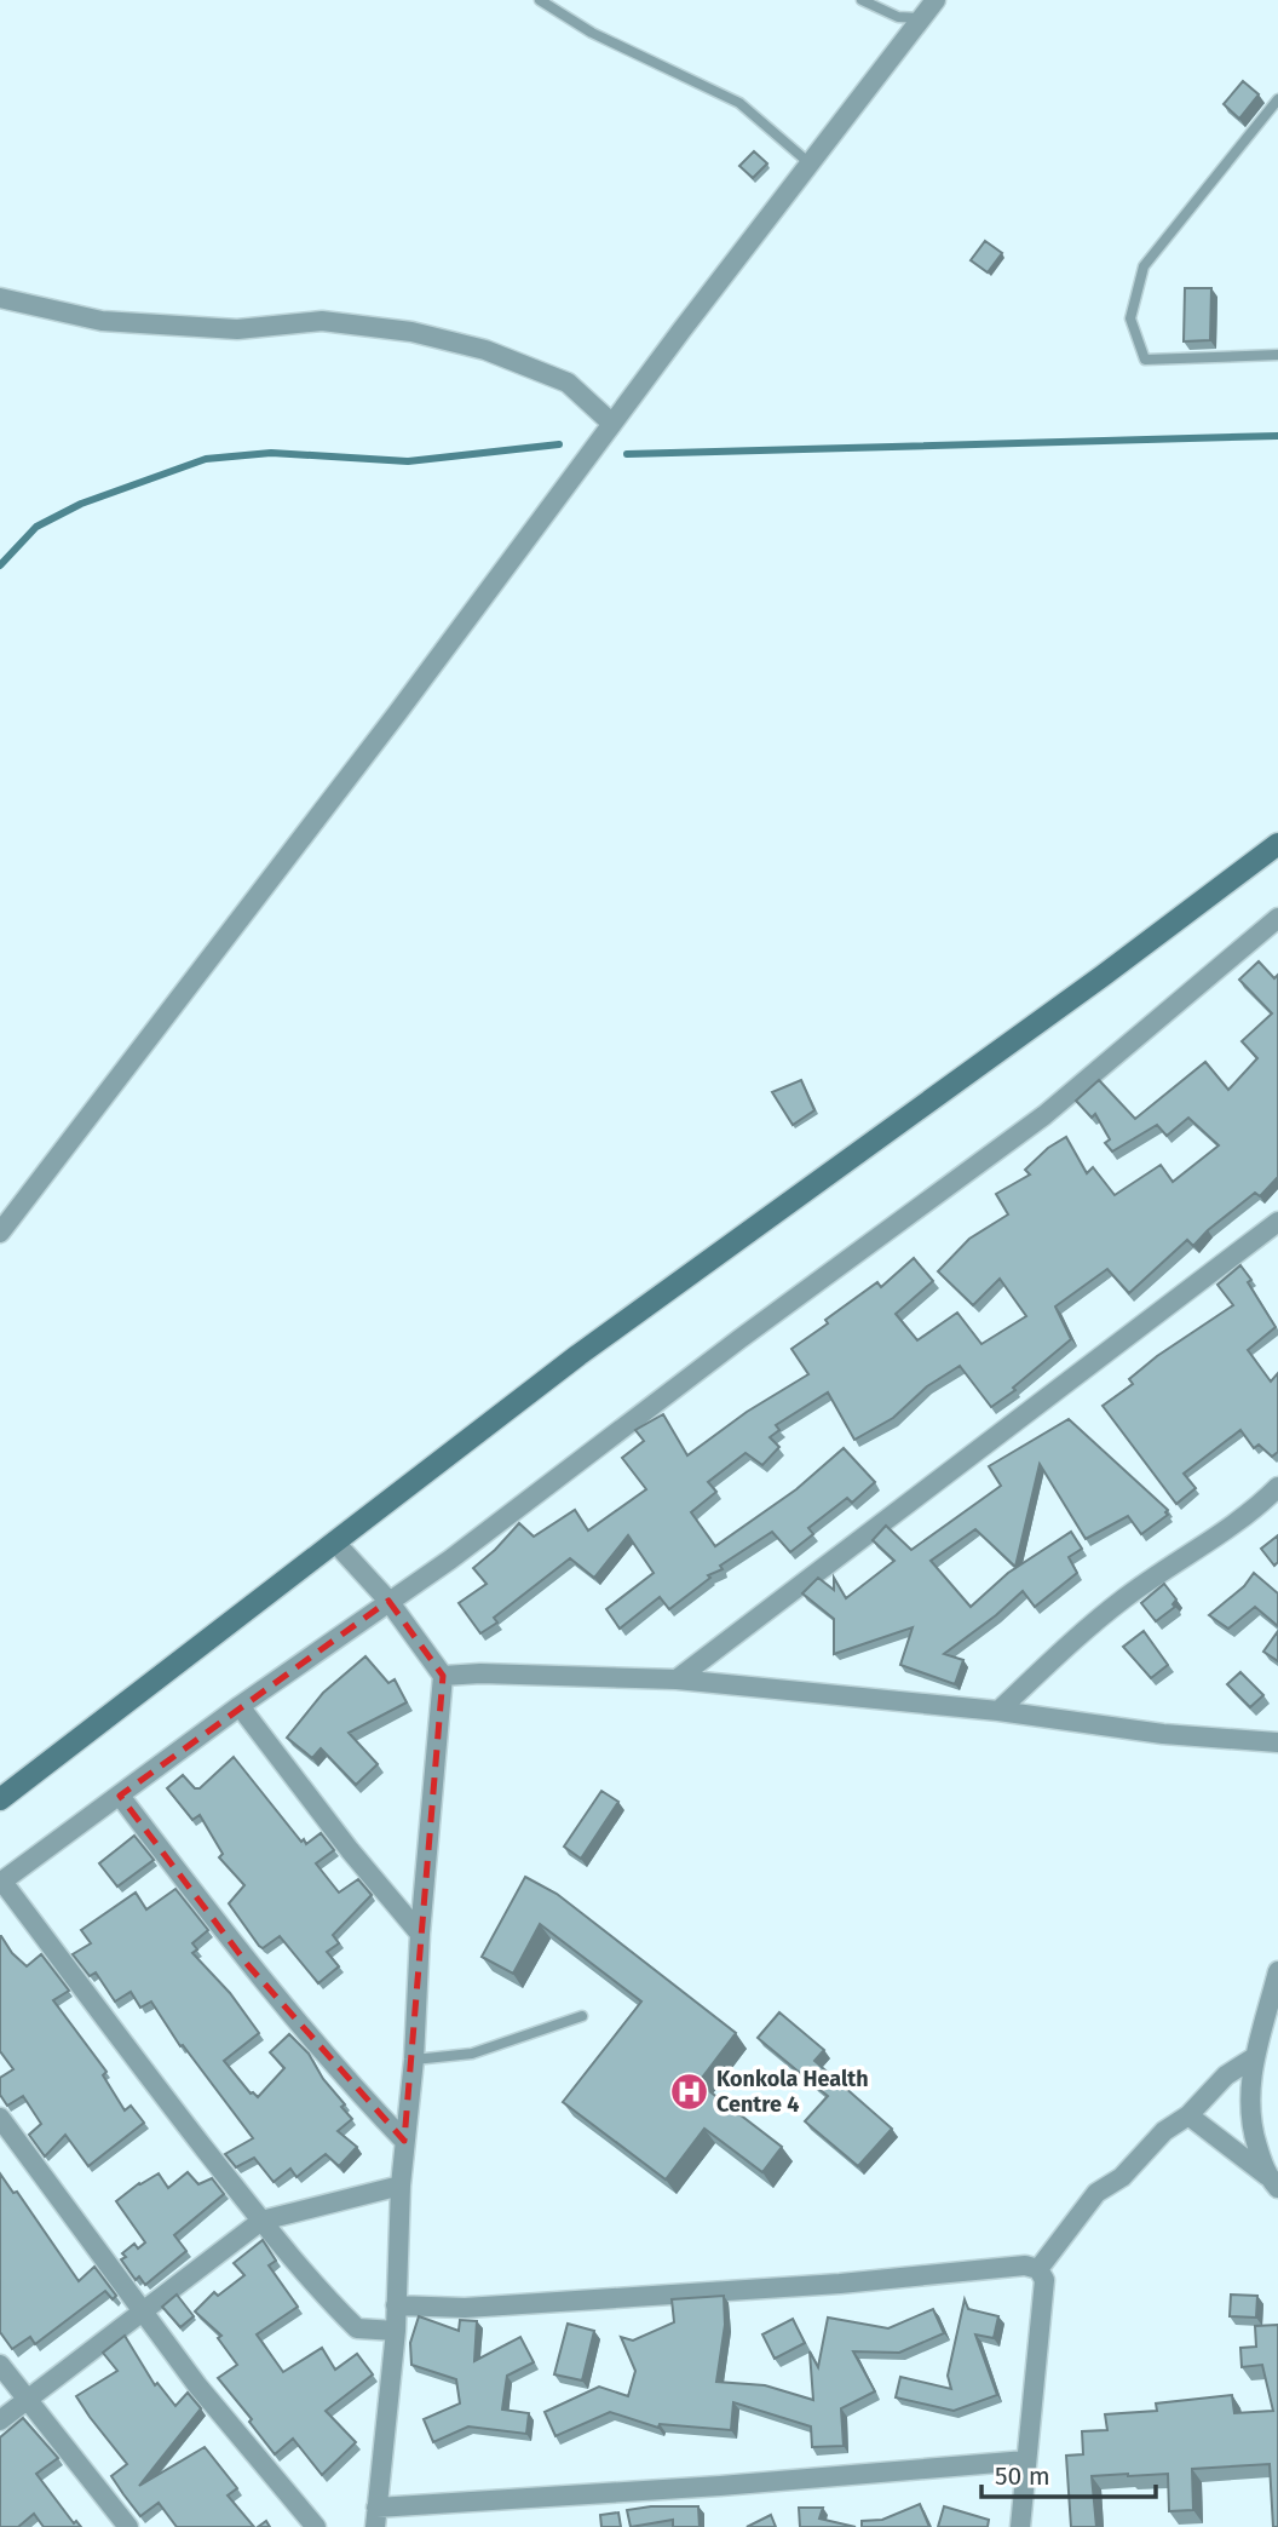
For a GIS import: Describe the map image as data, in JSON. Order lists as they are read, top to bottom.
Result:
{
  "places": {
    "hospital": ["Konkola Health Centre 4"]
  },
  "scale_bar": "50 m"
}
